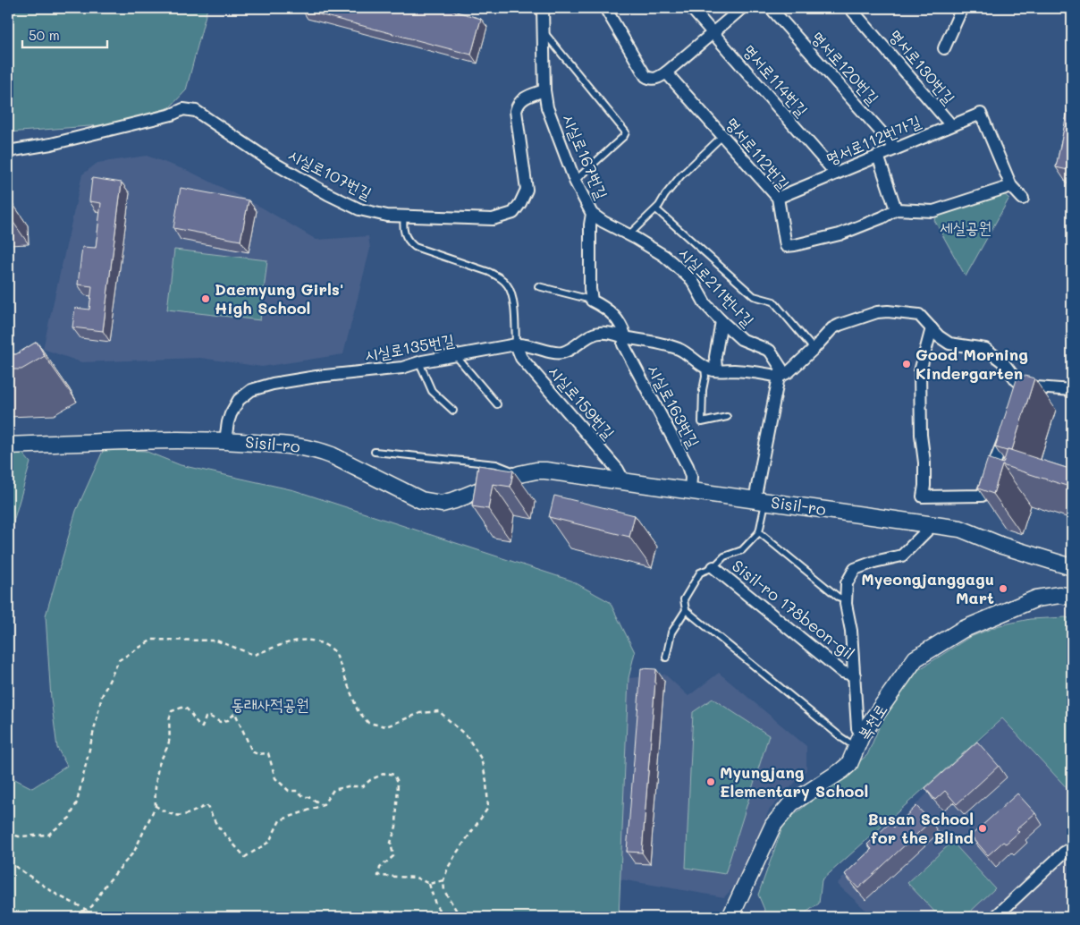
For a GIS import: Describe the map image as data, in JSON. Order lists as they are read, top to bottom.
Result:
{
  "streets": {
    "main road": ["Sisil-ro", "복천로"],
    "street": [
      "명서로130번길",
      "명서로120번길",
      "명서로114번길",
      "명서로112번가길",
      "명서로112번길",
      "시실로167번길",
      "시실로107번길",
      "시실로211번나길",
      "시실로135번길",
      "시실로159번길",
      "시실로163번길",
      "Sisil-ro 178beon-gil"
    ]
  },
  "crossings": [
    ["명서로130번길", "명서로112번가길"],
    ["명서로120번길", "명서로112번가길"],
    ["명서로114번길", "명서로112번가길"],
    ["명서로112번가길", "명서로112번길"],
    ["시실로167번길", "시실로107번길"],
    ["시실로167번길", "시실로211번나길"],
    ["시실로135번길", "시실로159번길"],
    ["시실로135번길", "시실로163번길"],
    ["시실로135번길", "Sisil-ro"],
    ["시실로159번길", "Sisil-ro"],
    ["시실로163번길", "Sisil-ro"],
    ["Sisil-ro", "Sisil-ro 178beon-gil"],
    ["Sisil-ro 178beon-gil", "복천로"]
  ],
  "parks": ["세실공원", "동래사적공원"],
  "places": [
    "Daemyung Girls' High School",
    "Good Morning Kindergarten",
    "Myeongjanggagu Mart",
    "Myungjang Elementary School",
    "Busan School for the Blind"
  ],
  "scale_bar": "50 m"
}
